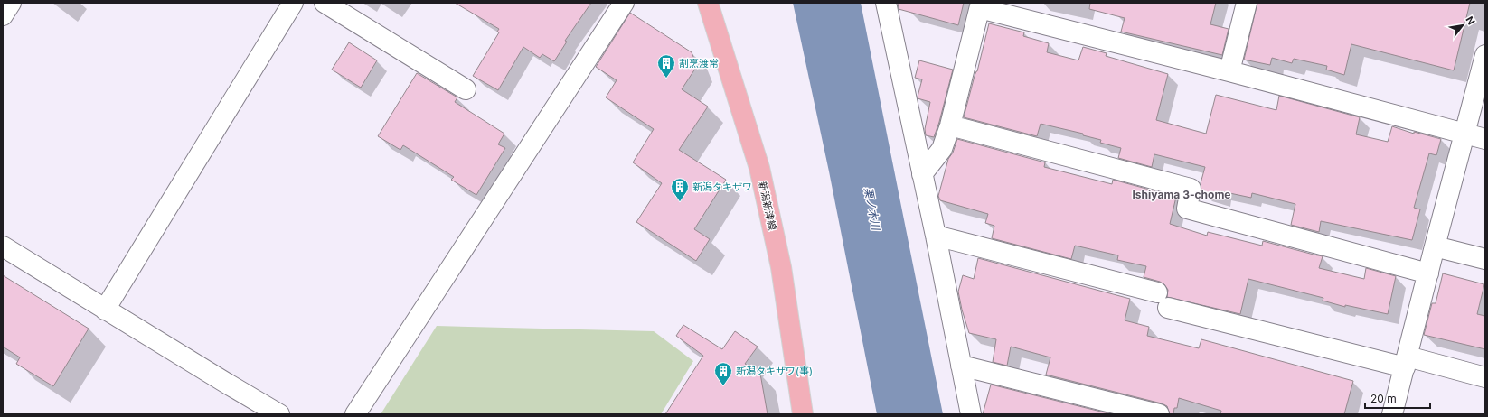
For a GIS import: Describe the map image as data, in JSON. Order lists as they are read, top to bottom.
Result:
{
  "streets": {
    "main road": ["新潟新津線"]
  },
  "districts": ["Ishiyama 3-chome"],
  "water": ["栗ノ木川"],
  "places": {
    "building": ["割烹渡常", "新潟タキザワ", "新潟タキザワ(事)"]
  },
  "scale_bar": "20 m",
  "north": "top right"
}
